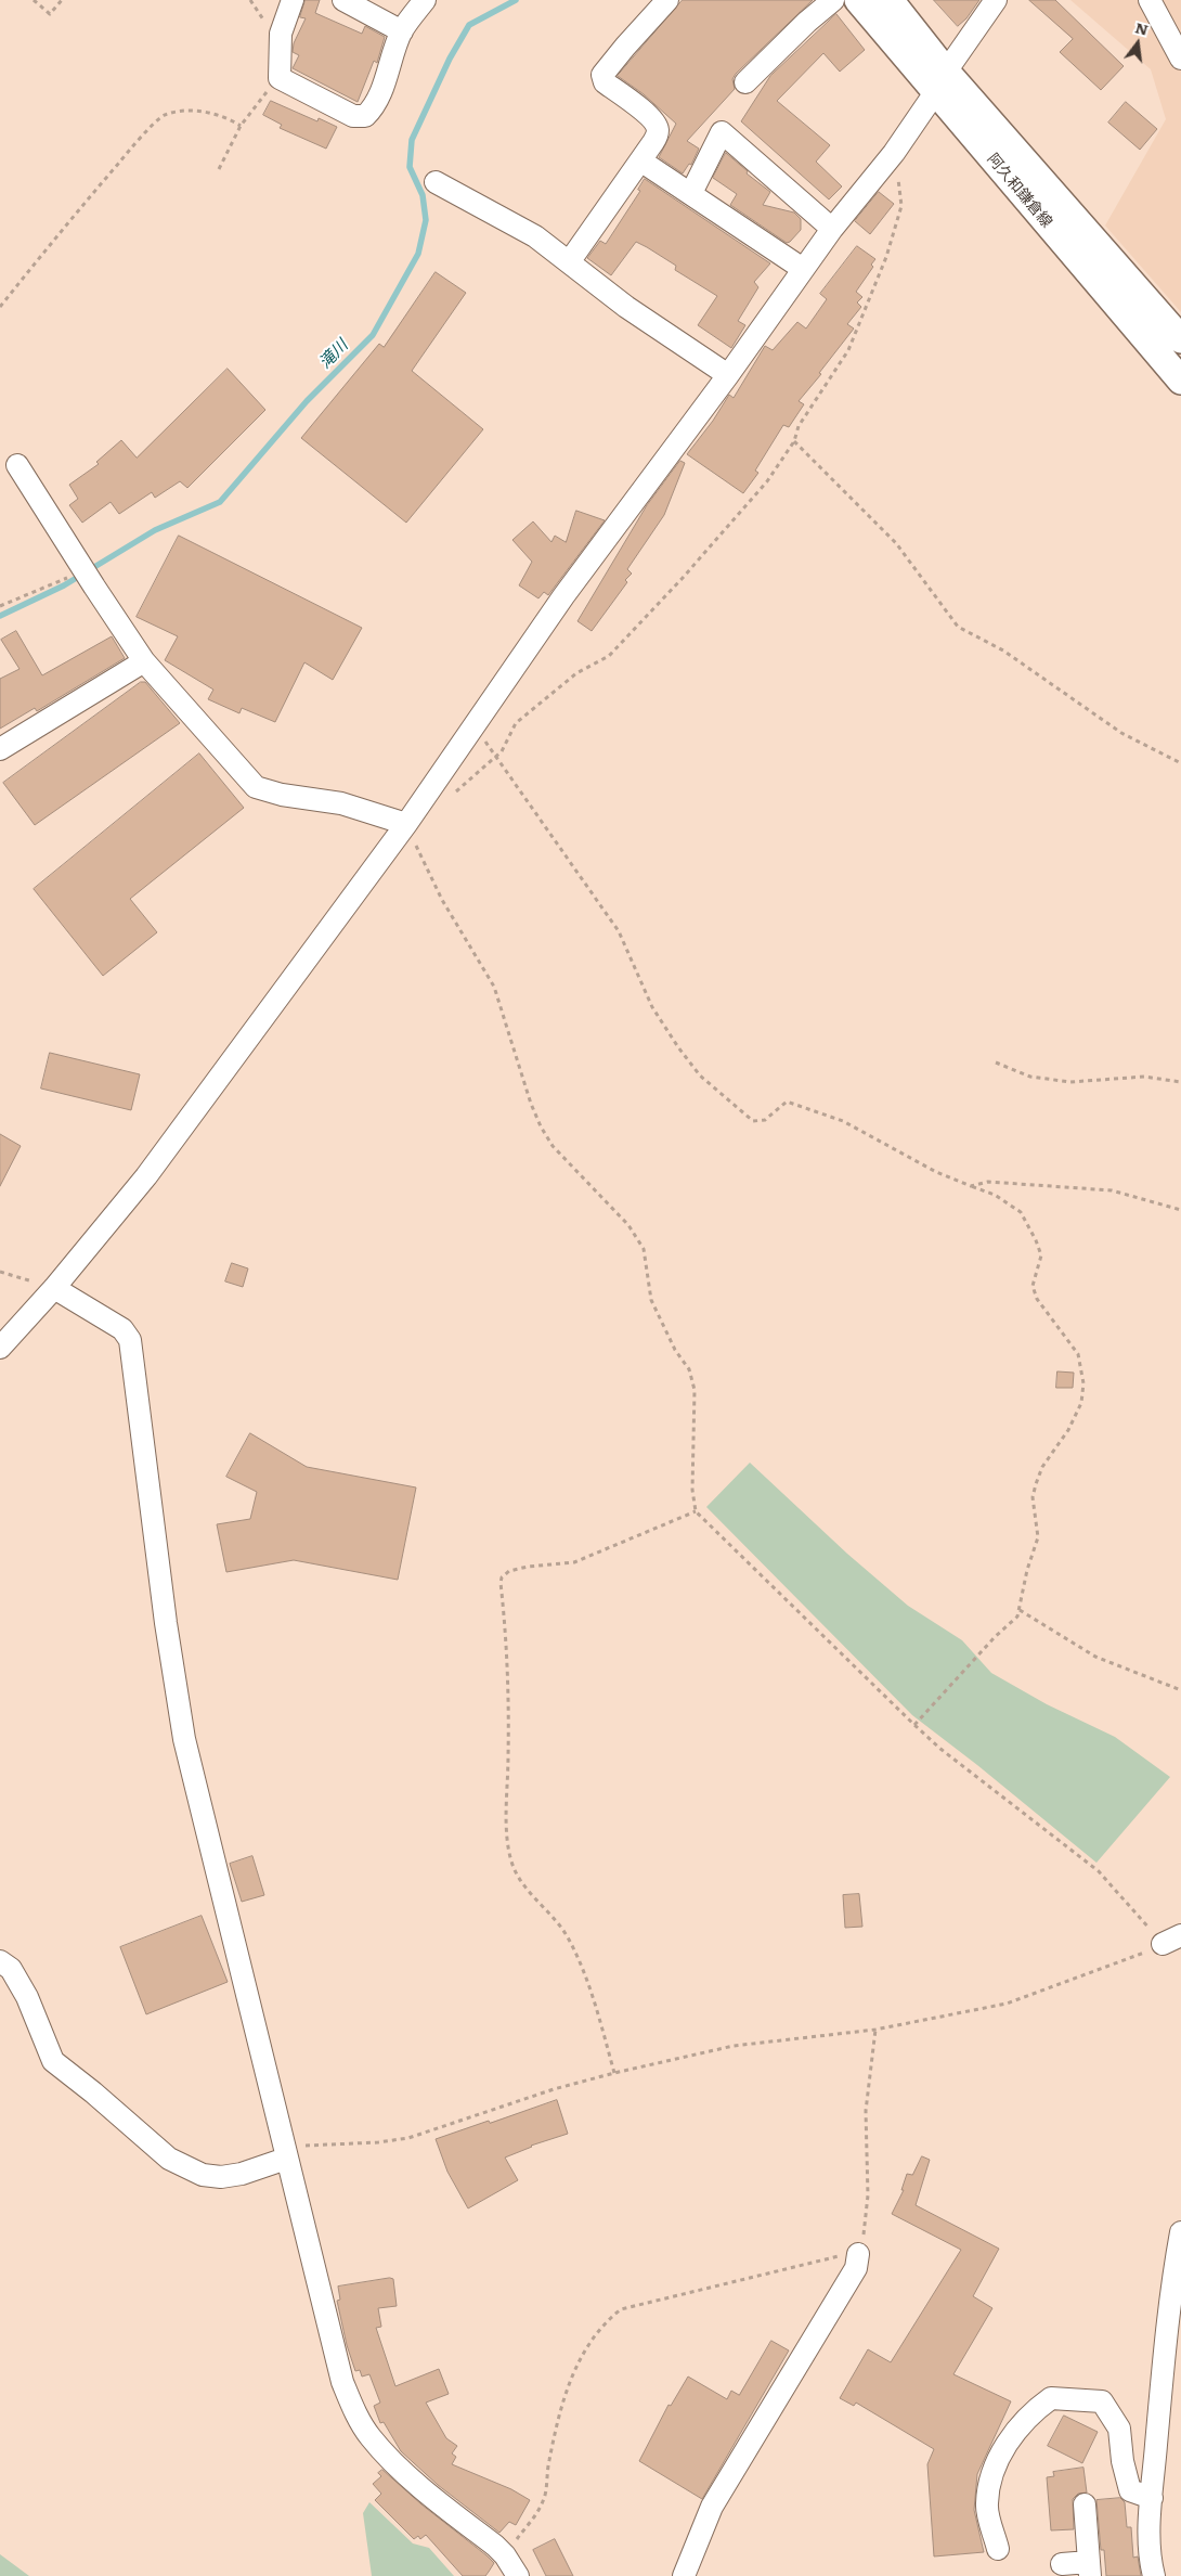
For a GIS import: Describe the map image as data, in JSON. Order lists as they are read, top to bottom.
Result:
{
  "streets": {
    "main road": ["阿久和鎌倉線"]
  },
  "water": ["滝川"],
  "north": "top"
}
